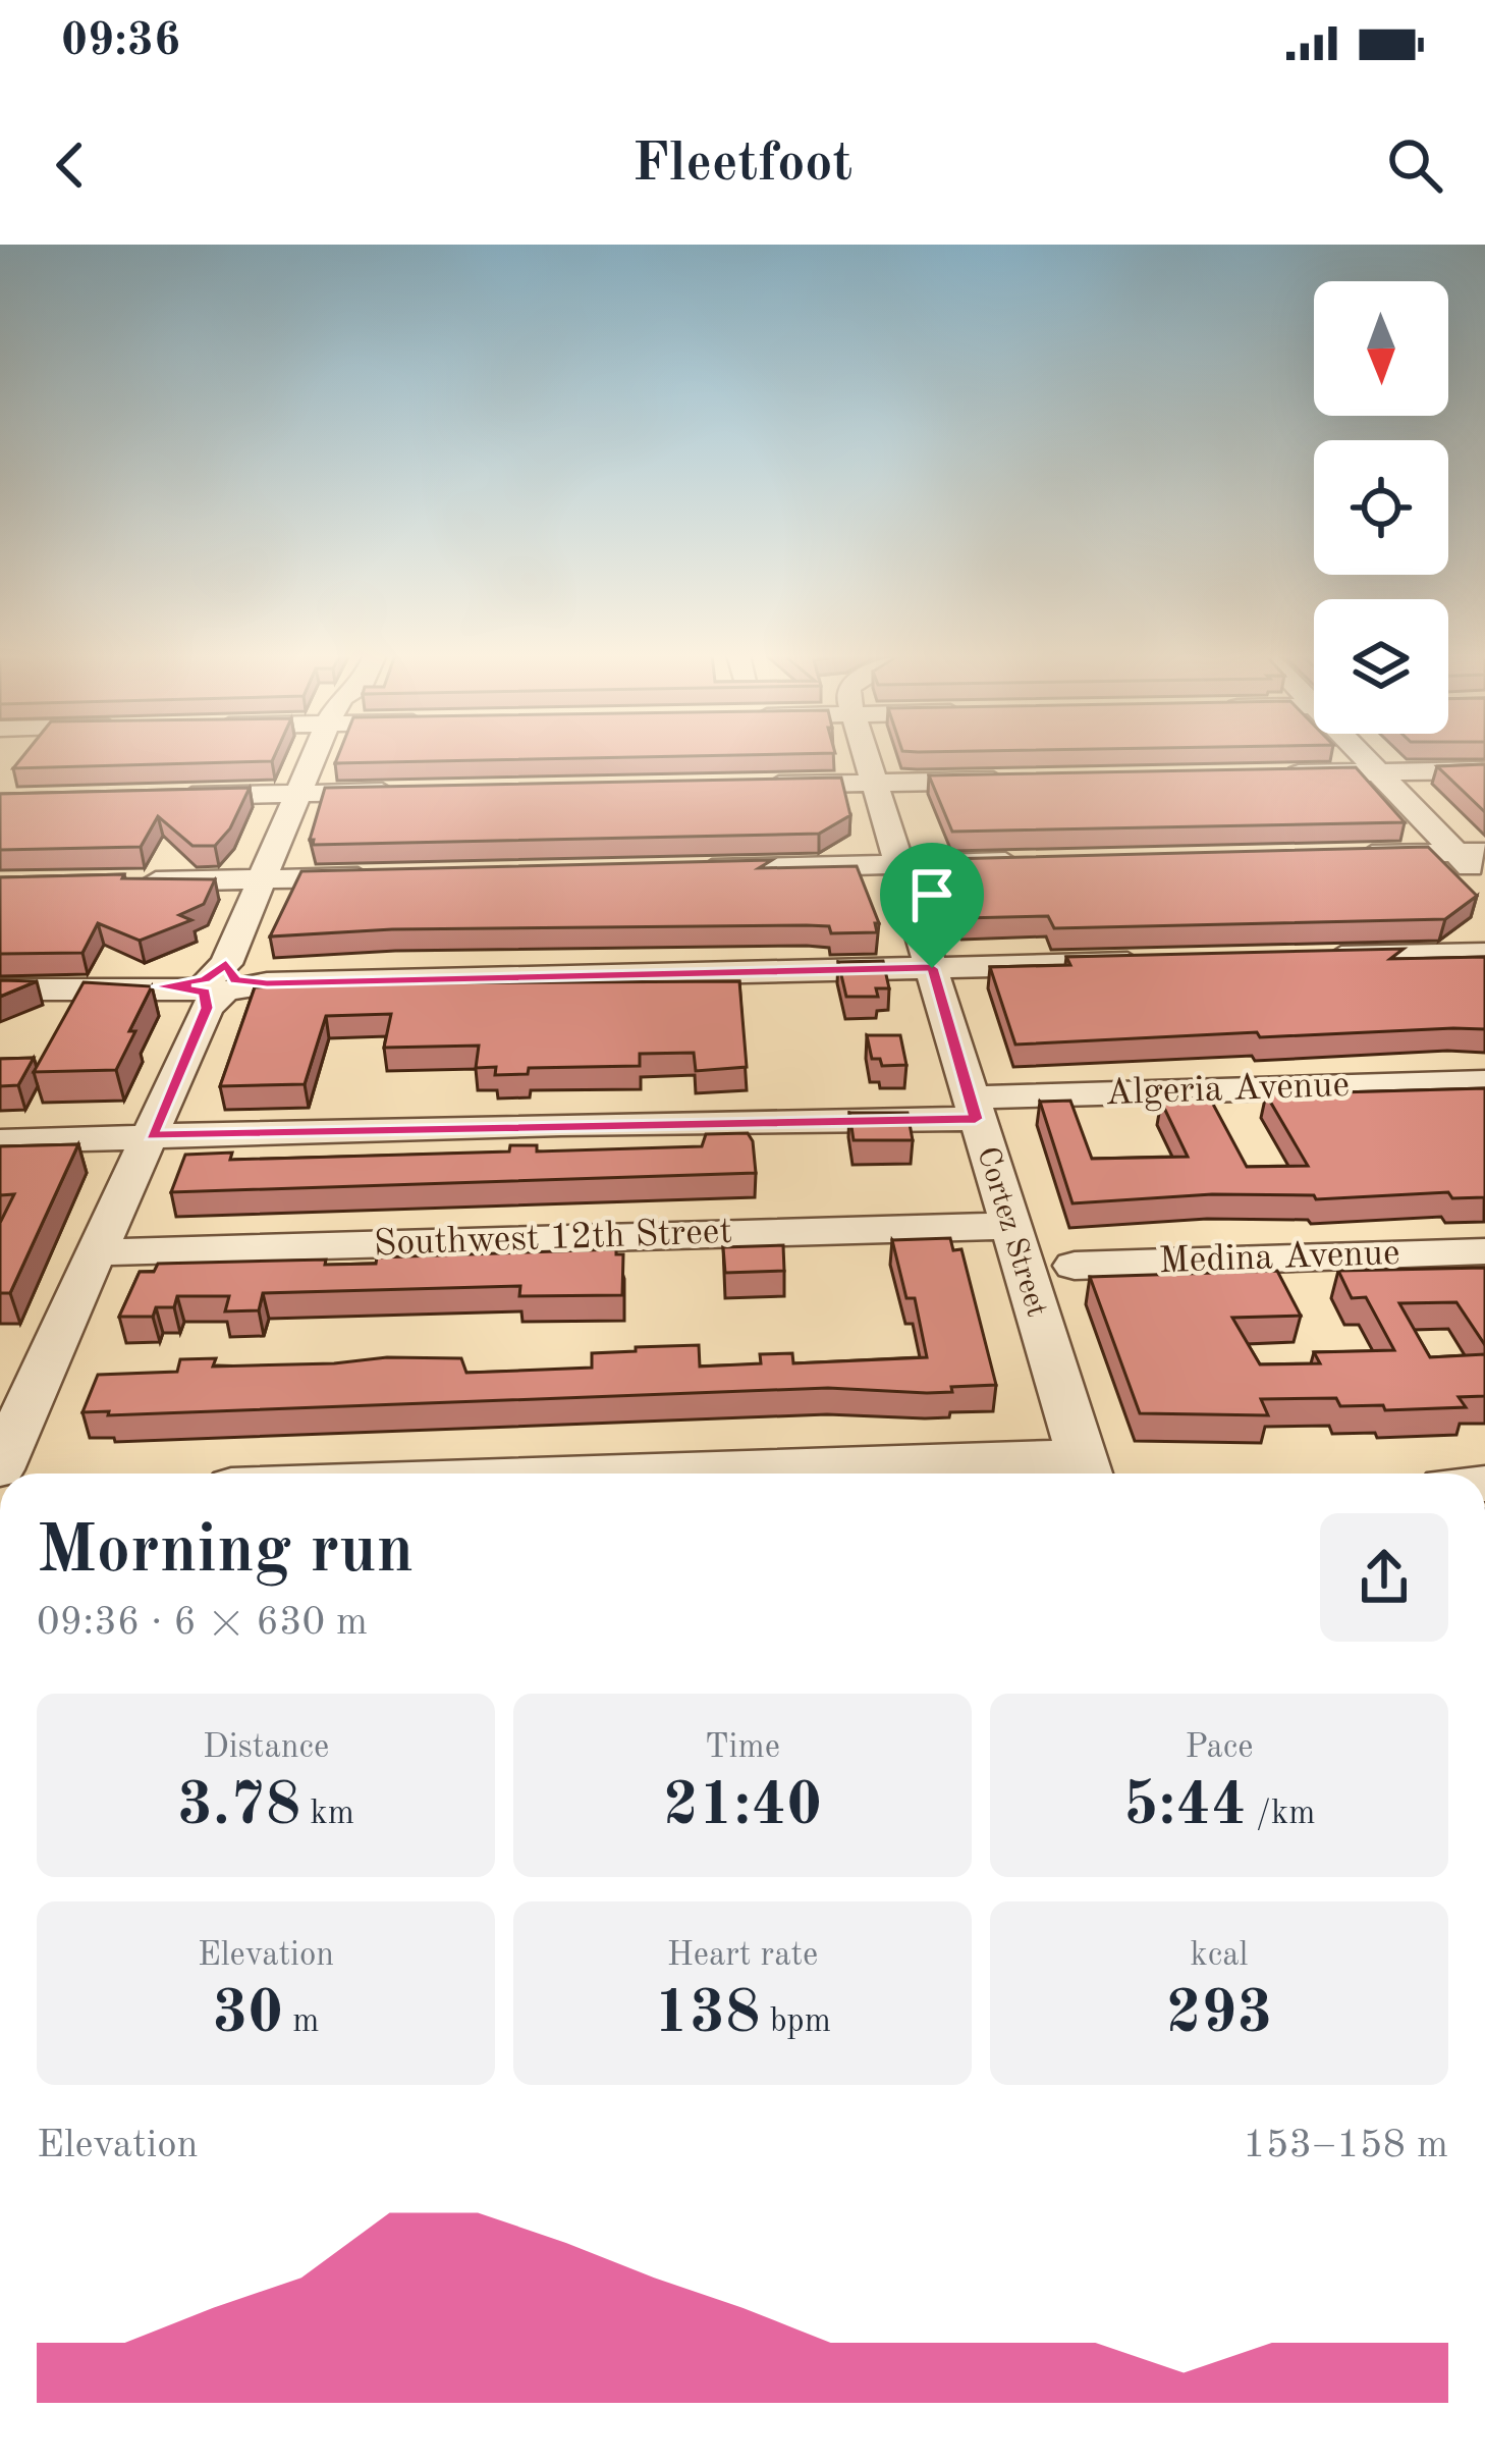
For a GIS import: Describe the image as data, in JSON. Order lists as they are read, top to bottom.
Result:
{
  "streets": {
    "street": [
      "Algeria Avenue",
      "Cortez Street",
      "Southwest 12th Street",
      "Medina Avenue"
    ]
  },
  "crossings": [
    ["Algeria Avenue", "Cortez Street"],
    ["Cortez Street", "Southwest 12th Street"]
  ],
  "north": "bottom",
  "page": {
    "status": "09:36",
    "header": "Fleetfoot",
    "heading": ["Morning run", "09:36 · 6 × 630 m"],
    "stats": [
      ["Distance", "3.78 km"],
      ["Time", "21:40"],
      ["Pace", "5:44 /km"],
      ["Elevation", "30 m"],
      ["Heart rate", "138 bpm"],
      ["kcal", "293"]
    ],
    "chart": ["Elevation", "153–158 m"]
  }
}
